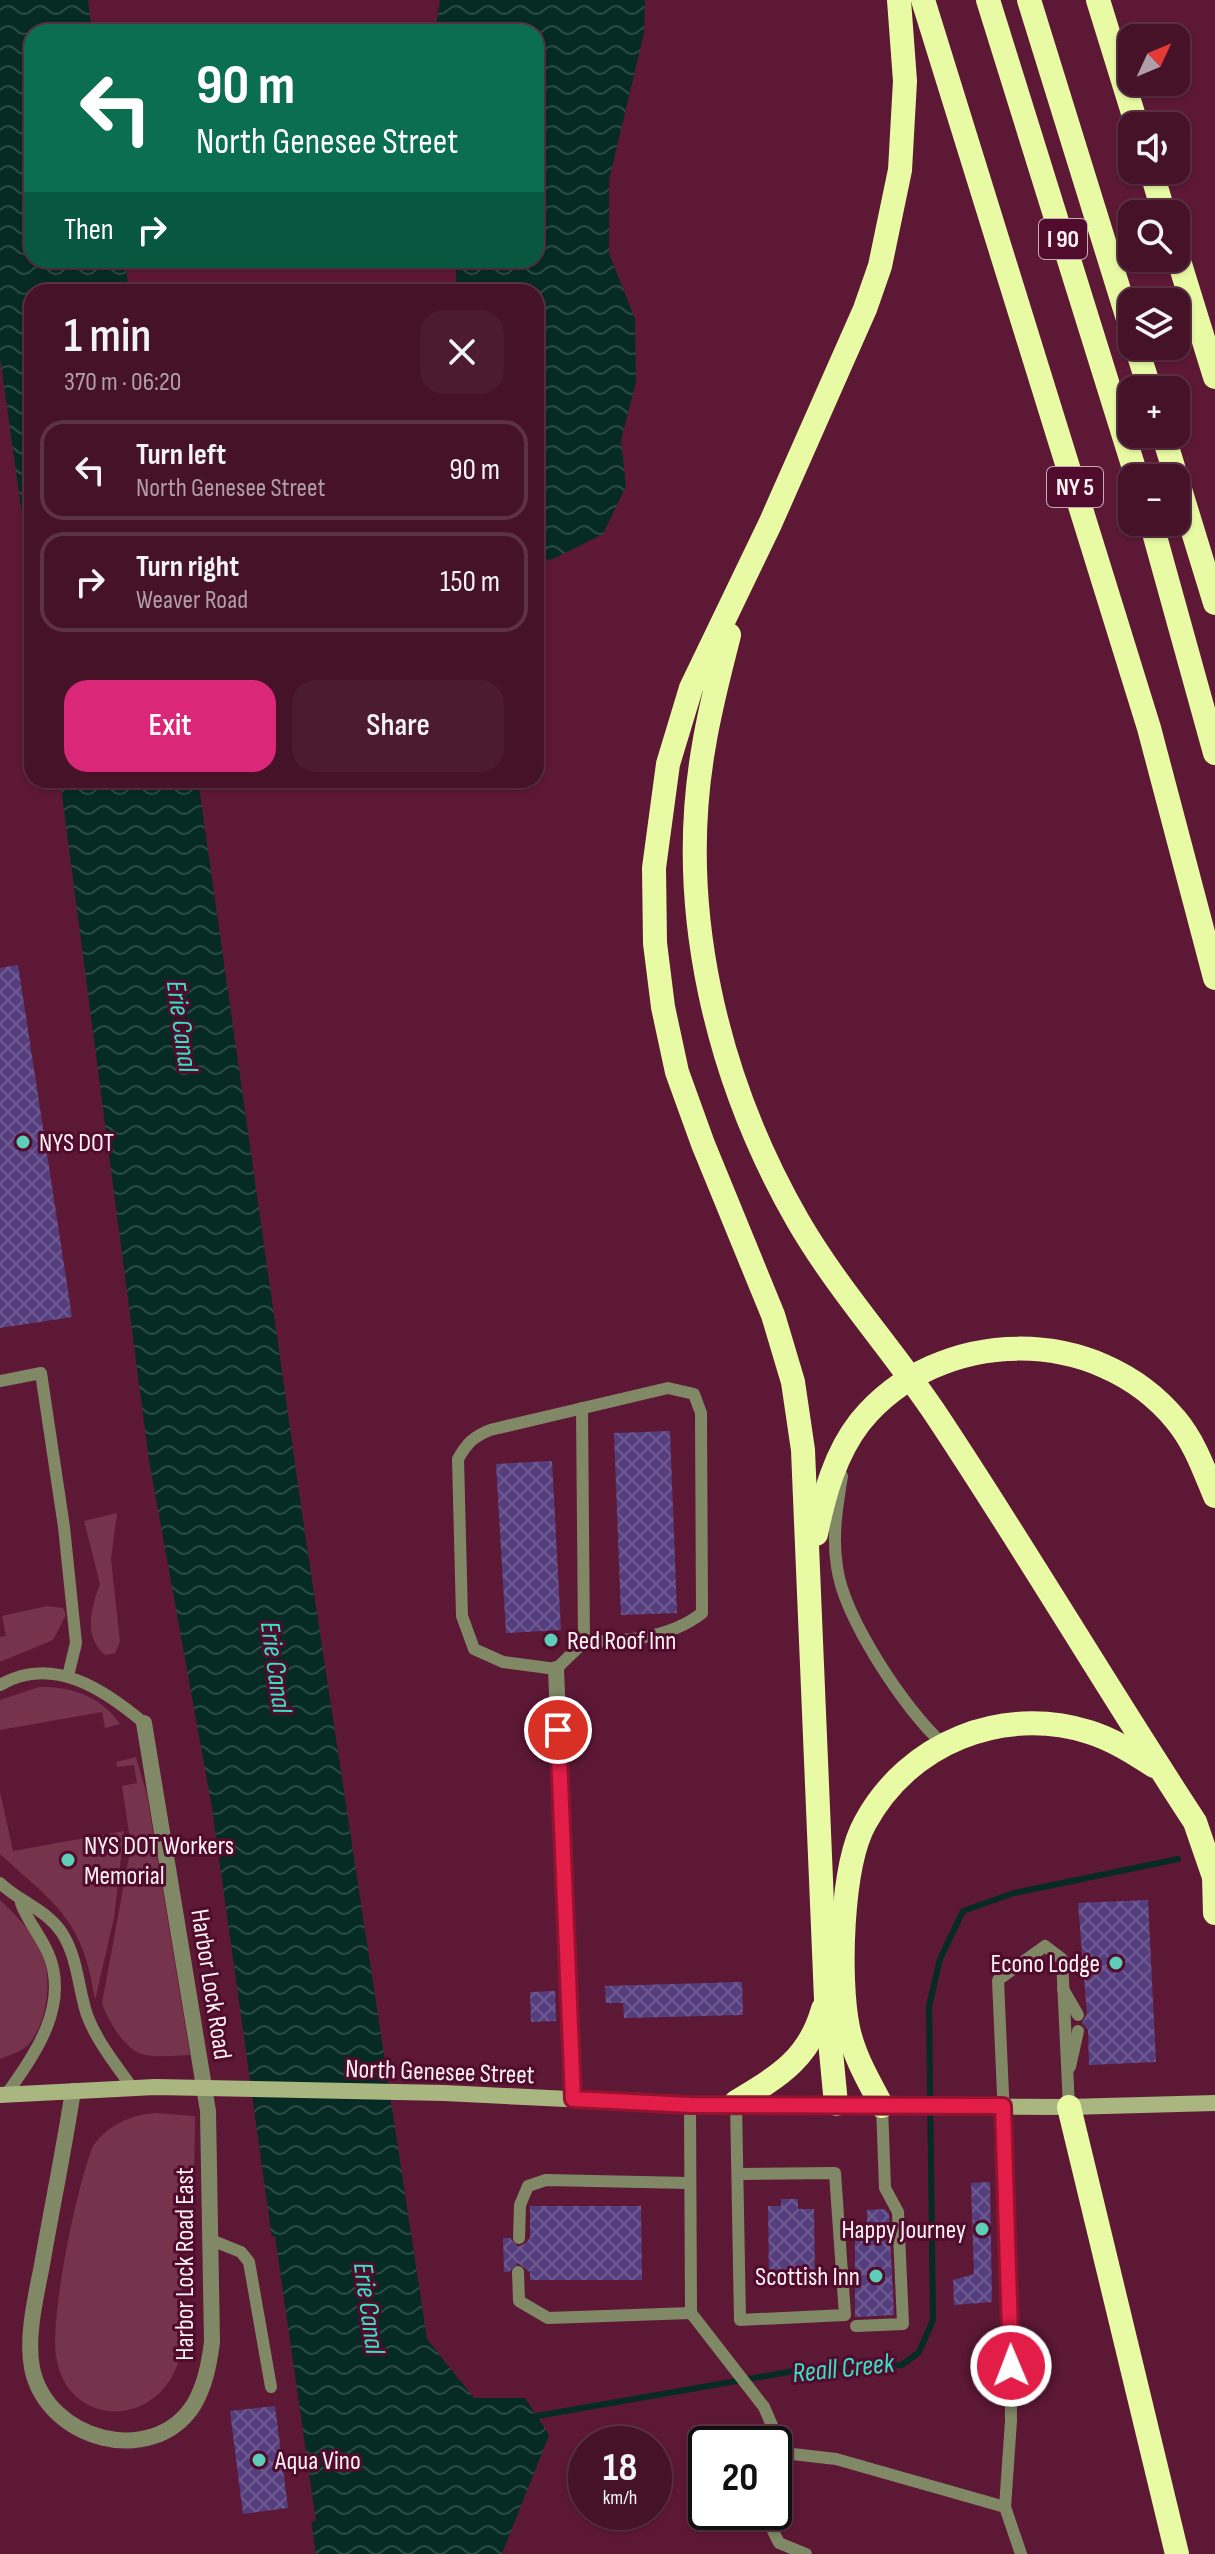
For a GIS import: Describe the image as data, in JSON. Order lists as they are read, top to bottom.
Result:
{
  "streets": {
    "highway": ["I 90", "NY 5"],
    "main road": ["North Genesee Street"],
    "street": ["Harbor Lock Road", "Harbor Lock Road East"]
  },
  "crossings": [
    ["Harbor Lock Road", "Harbor Lock Road East"],
    ["North Genesee Street", "Harbor Lock Road East"]
  ],
  "water": ["Erie Canal", "Reall Creek"],
  "places": [
    "NYS DOT",
    "Red Roof Inn",
    "NYS DOT Workers Memorial",
    "Econo Lodge",
    "Happy Journey",
    "Scottish Inn",
    "Aqua Vino"
  ],
  "north": "top right",
  "page": {
    "map_buttons": ["+", "−"],
    "turn": ["90 m", "North Genesee Street"],
    "then": "Then",
    "heading": ["1 min", "370 m · 06:20"],
    "list": [
      {
        "name": "Turn left",
        "note": "North Genesee Street",
        "value": "90 m"
      },
      {
        "name": "Turn right",
        "note": "Weaver Road",
        "value": "150 m"
      }
    ],
    "buttons": ["Exit", "Share"],
    "speed": "18 km/h",
    "limit": "20"
  }
}
